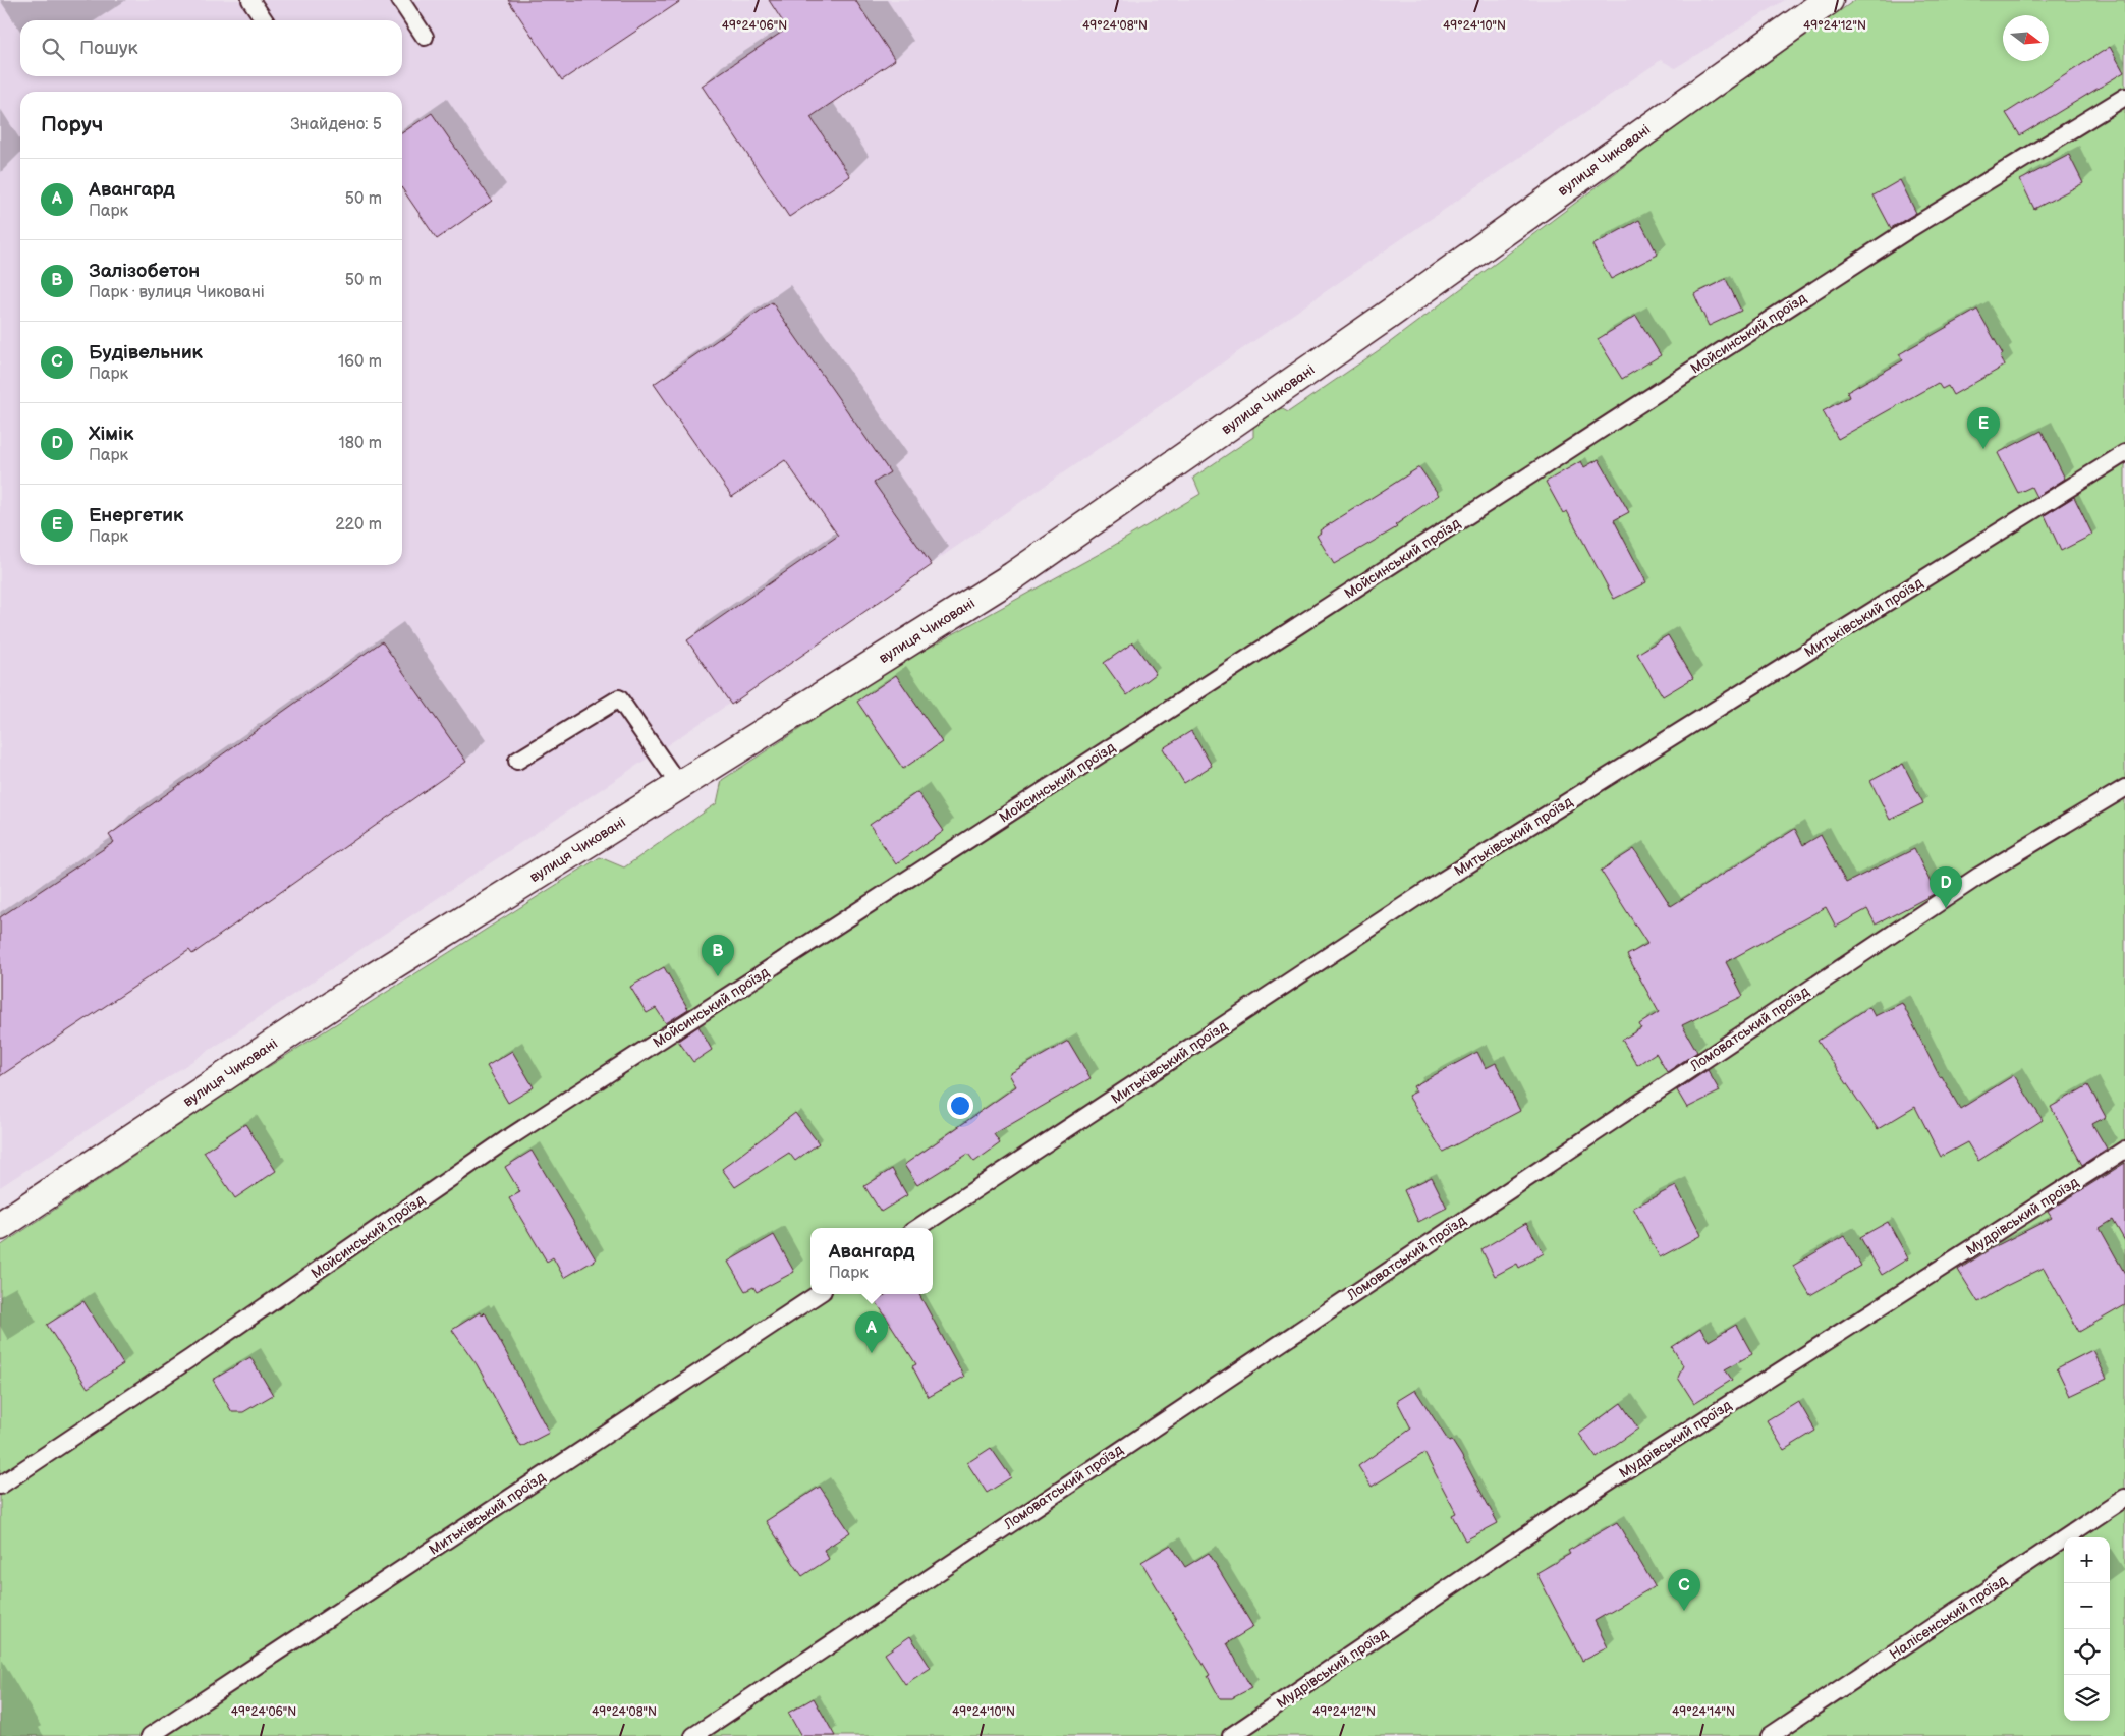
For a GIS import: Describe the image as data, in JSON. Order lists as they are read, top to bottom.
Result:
{
  "streets": {
    "street": ["вулиця Чиковані"],
    "lane": [
      "Мойсинський проїзд",
      "Митьківський проїзд",
      "Ломоватський проїзд",
      "Мудрівський проїзд",
      "Налісенський проїзд"
    ]
  },
  "north": "right",
  "page": {
    "search": "Пошук",
    "heading": ["Поруч", "Знайдено: 5"],
    "list": [
      {
        "mark": "A",
        "name": "Авангард",
        "note": "Парк",
        "value": "50 m"
      },
      {
        "mark": "B",
        "name": "Залізобетон",
        "note": "Парк · вулиця Чиковані",
        "value": "50 m"
      },
      {
        "mark": "C",
        "name": "Будівельник",
        "note": "Парк",
        "value": "160 m"
      },
      {
        "mark": "D",
        "name": "Хімік",
        "note": "Парк",
        "value": "180 m"
      },
      {
        "mark": "E",
        "name": "Енергетик",
        "note": "Парк",
        "value": "220 m"
      }
    ],
    "pins": [
      "E",
      "D",
      "B",
      "A",
      "C"
    ],
    "popup": ["Авангард", "Парк"],
    "map_buttons": ["+", "−"]
  },
  "coordinates": [
    "49°24'06\"N",
    "49°24'08\"N",
    "49°24'10\"N",
    "49°24'12\"N",
    "49°24'14\"N"
  ]
}
